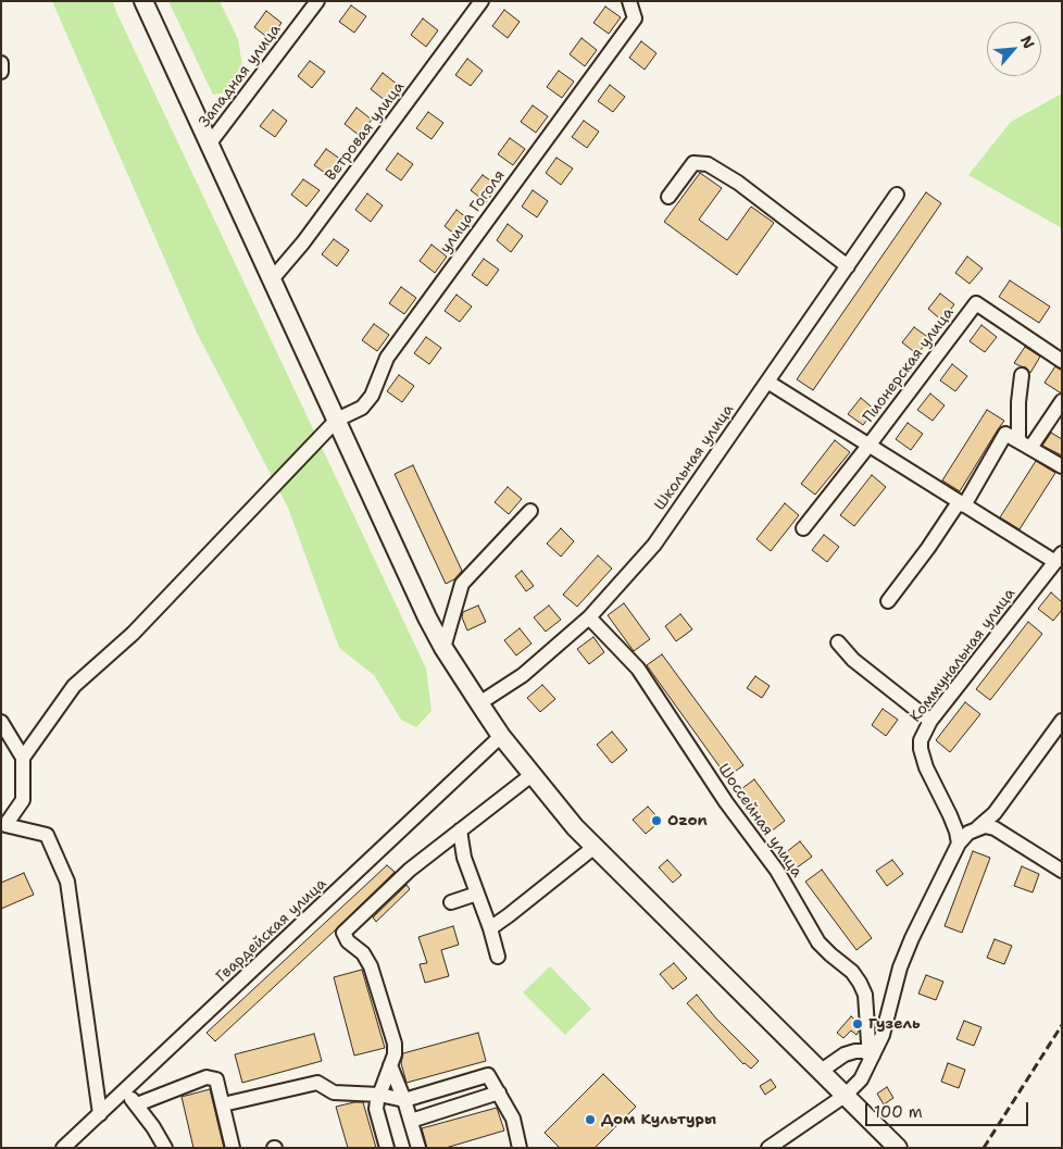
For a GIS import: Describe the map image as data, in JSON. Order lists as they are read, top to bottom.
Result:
{
  "streets": {
    "street": [
      "Западная улица",
      "Ветровая улица",
      "улица Гоголя",
      "Пионерская улица",
      "Школьная улица",
      "Коммунальная улица",
      "Шоссейная улица",
      "Гвардейская улица"
    ]
  },
  "crossings": [
    ["Школьная улица", "Шоссейная улица"]
  ],
  "places": ["Ozon", "Гузель", "Дом Культуры"],
  "scale_bar": "100 m",
  "north": "top right"
}
